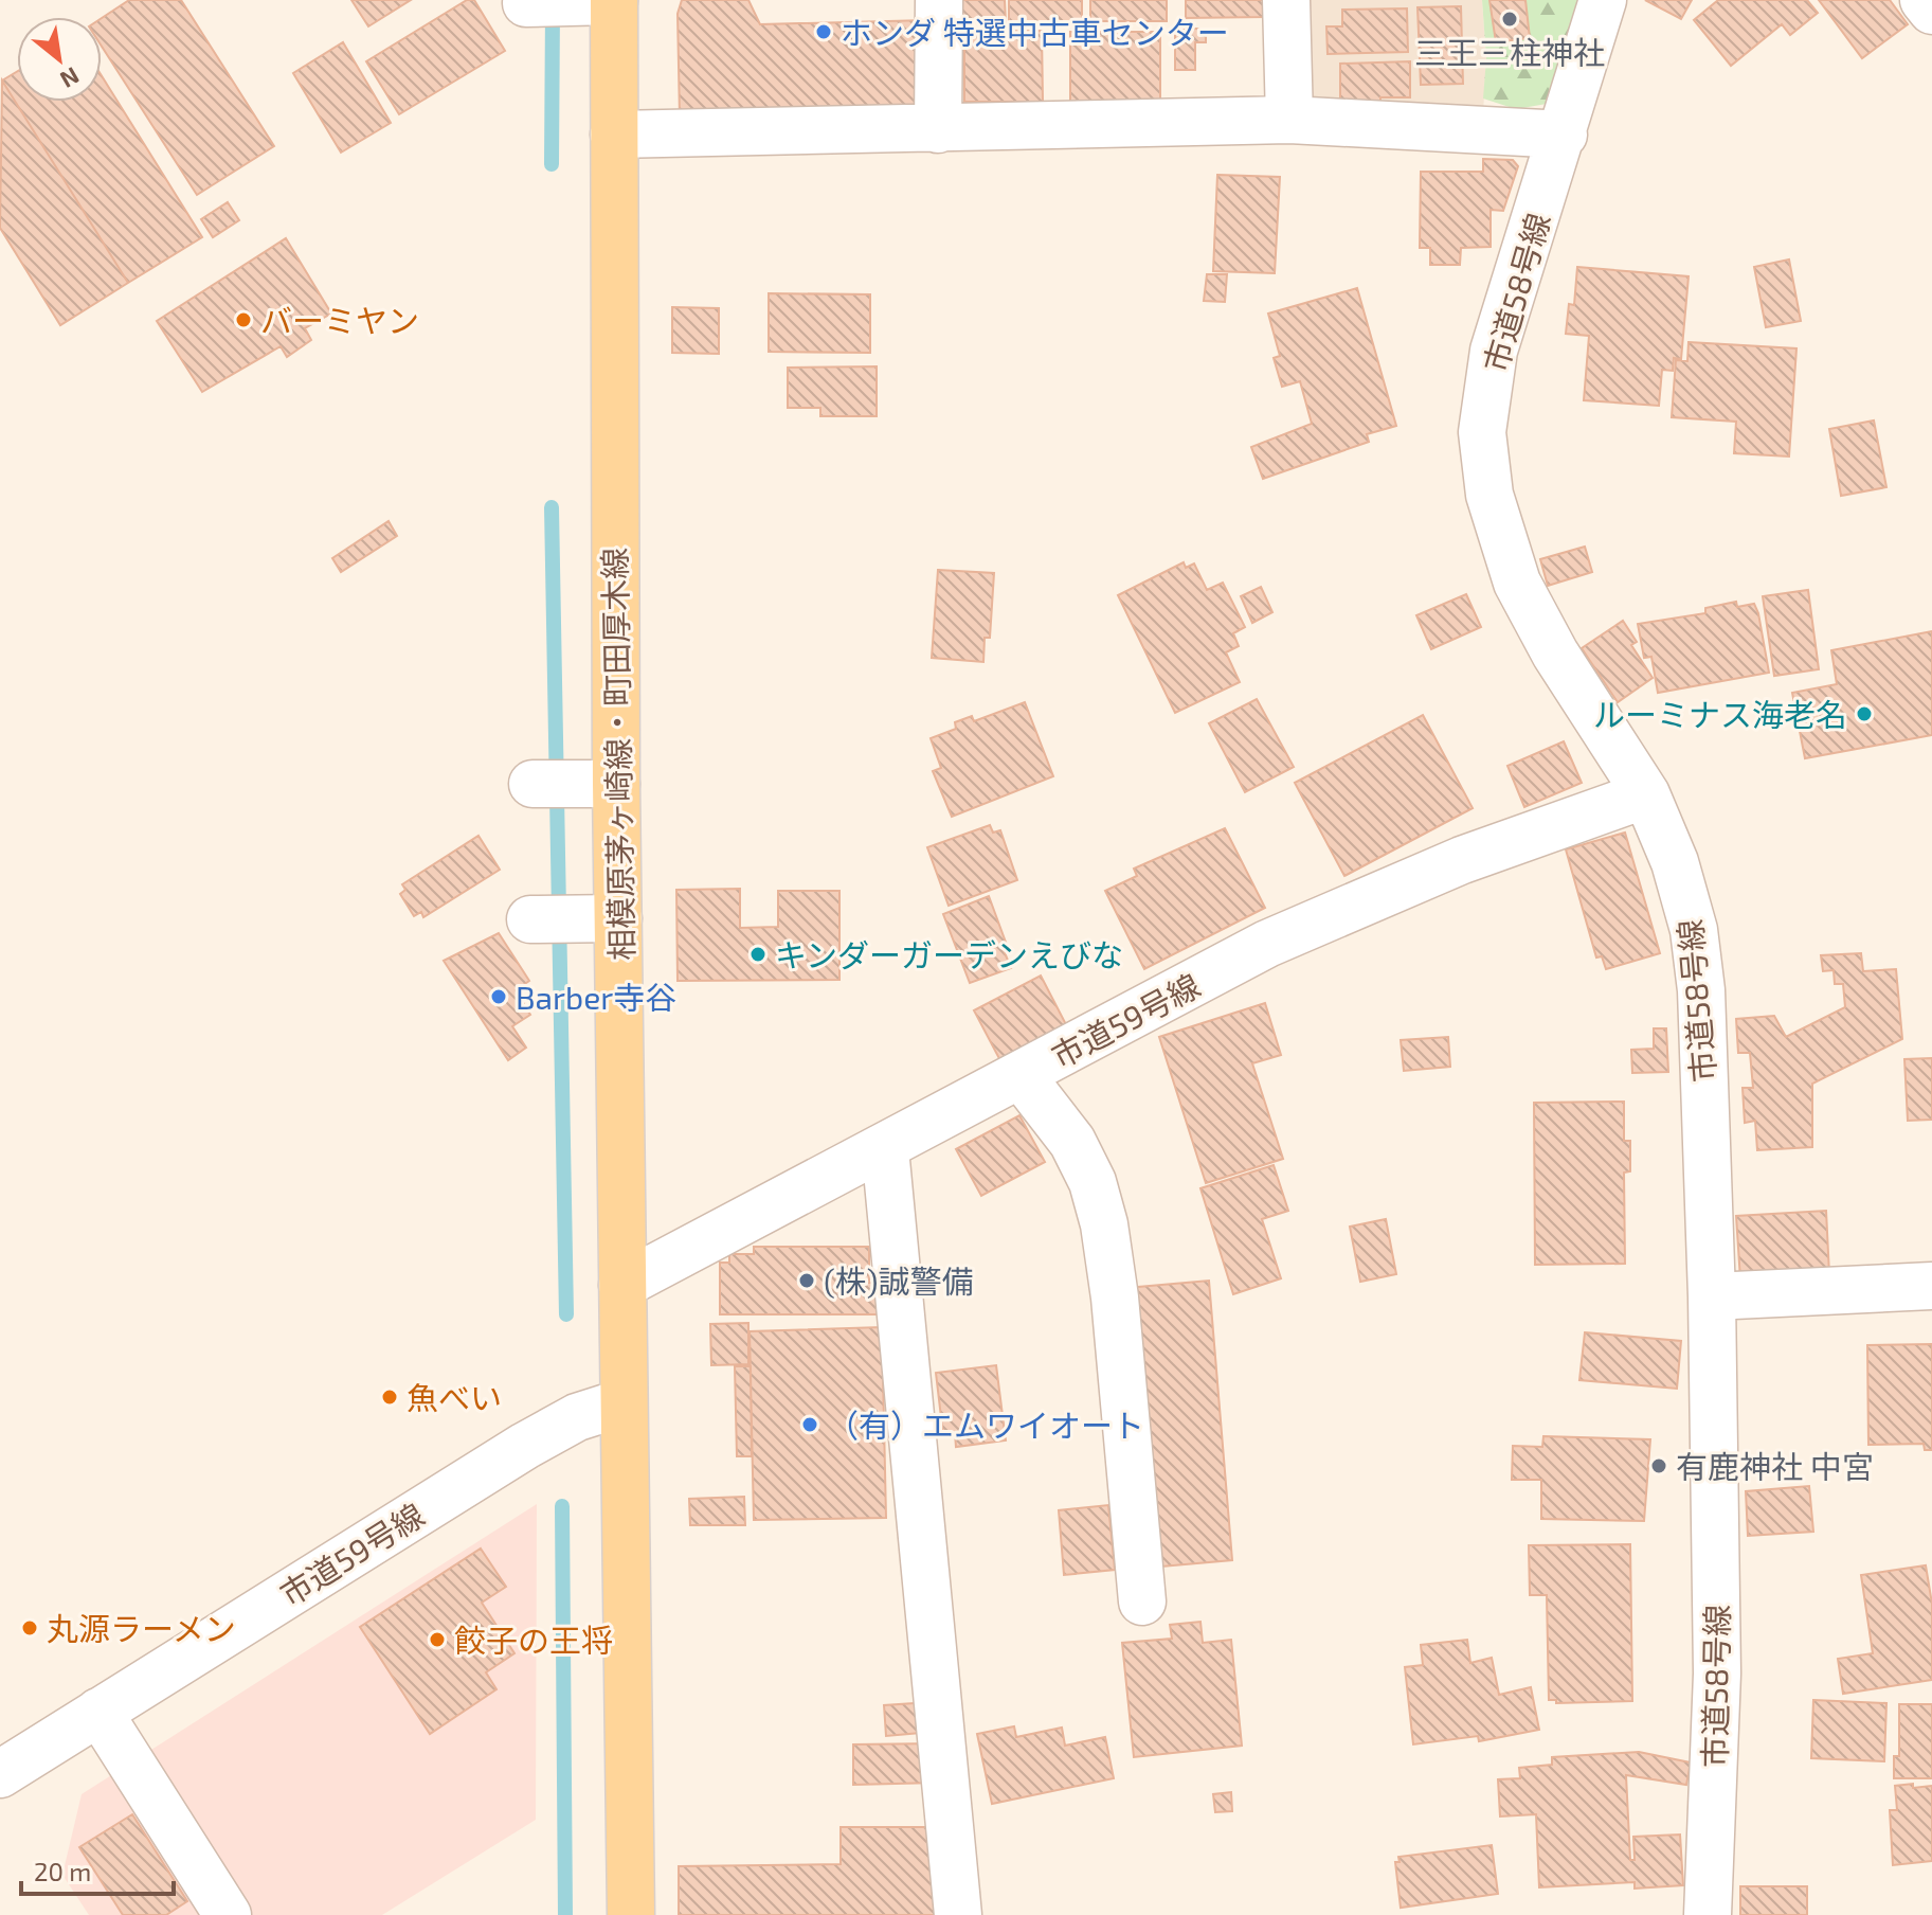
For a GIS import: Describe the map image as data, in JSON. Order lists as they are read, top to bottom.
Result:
{
  "streets": {
    "main road": ["相模原茅ヶ崎線・町田厚木線"],
    "street": ["市道58号線", "市道59号線"]
  },
  "crossings": [
    ["市道58号線", "市道59号線"],
    ["相模原茅ヶ崎線・町田厚木線", "市道59号線"]
  ],
  "places": [
    "三王三柱神社",
    "ホンダ 特選中古車センター",
    "バーミヤン",
    "ルーミナス海老名",
    "キンダーガーデンえびな",
    "Barber寺谷",
    "(株)誠警備",
    "魚べい",
    "（有）エムワイオート",
    "有鹿神社 中宮",
    "丸源ラーメン",
    "餃子の王将"
  ],
  "scale_bar": "20 m",
  "north": "bottom right"
}
